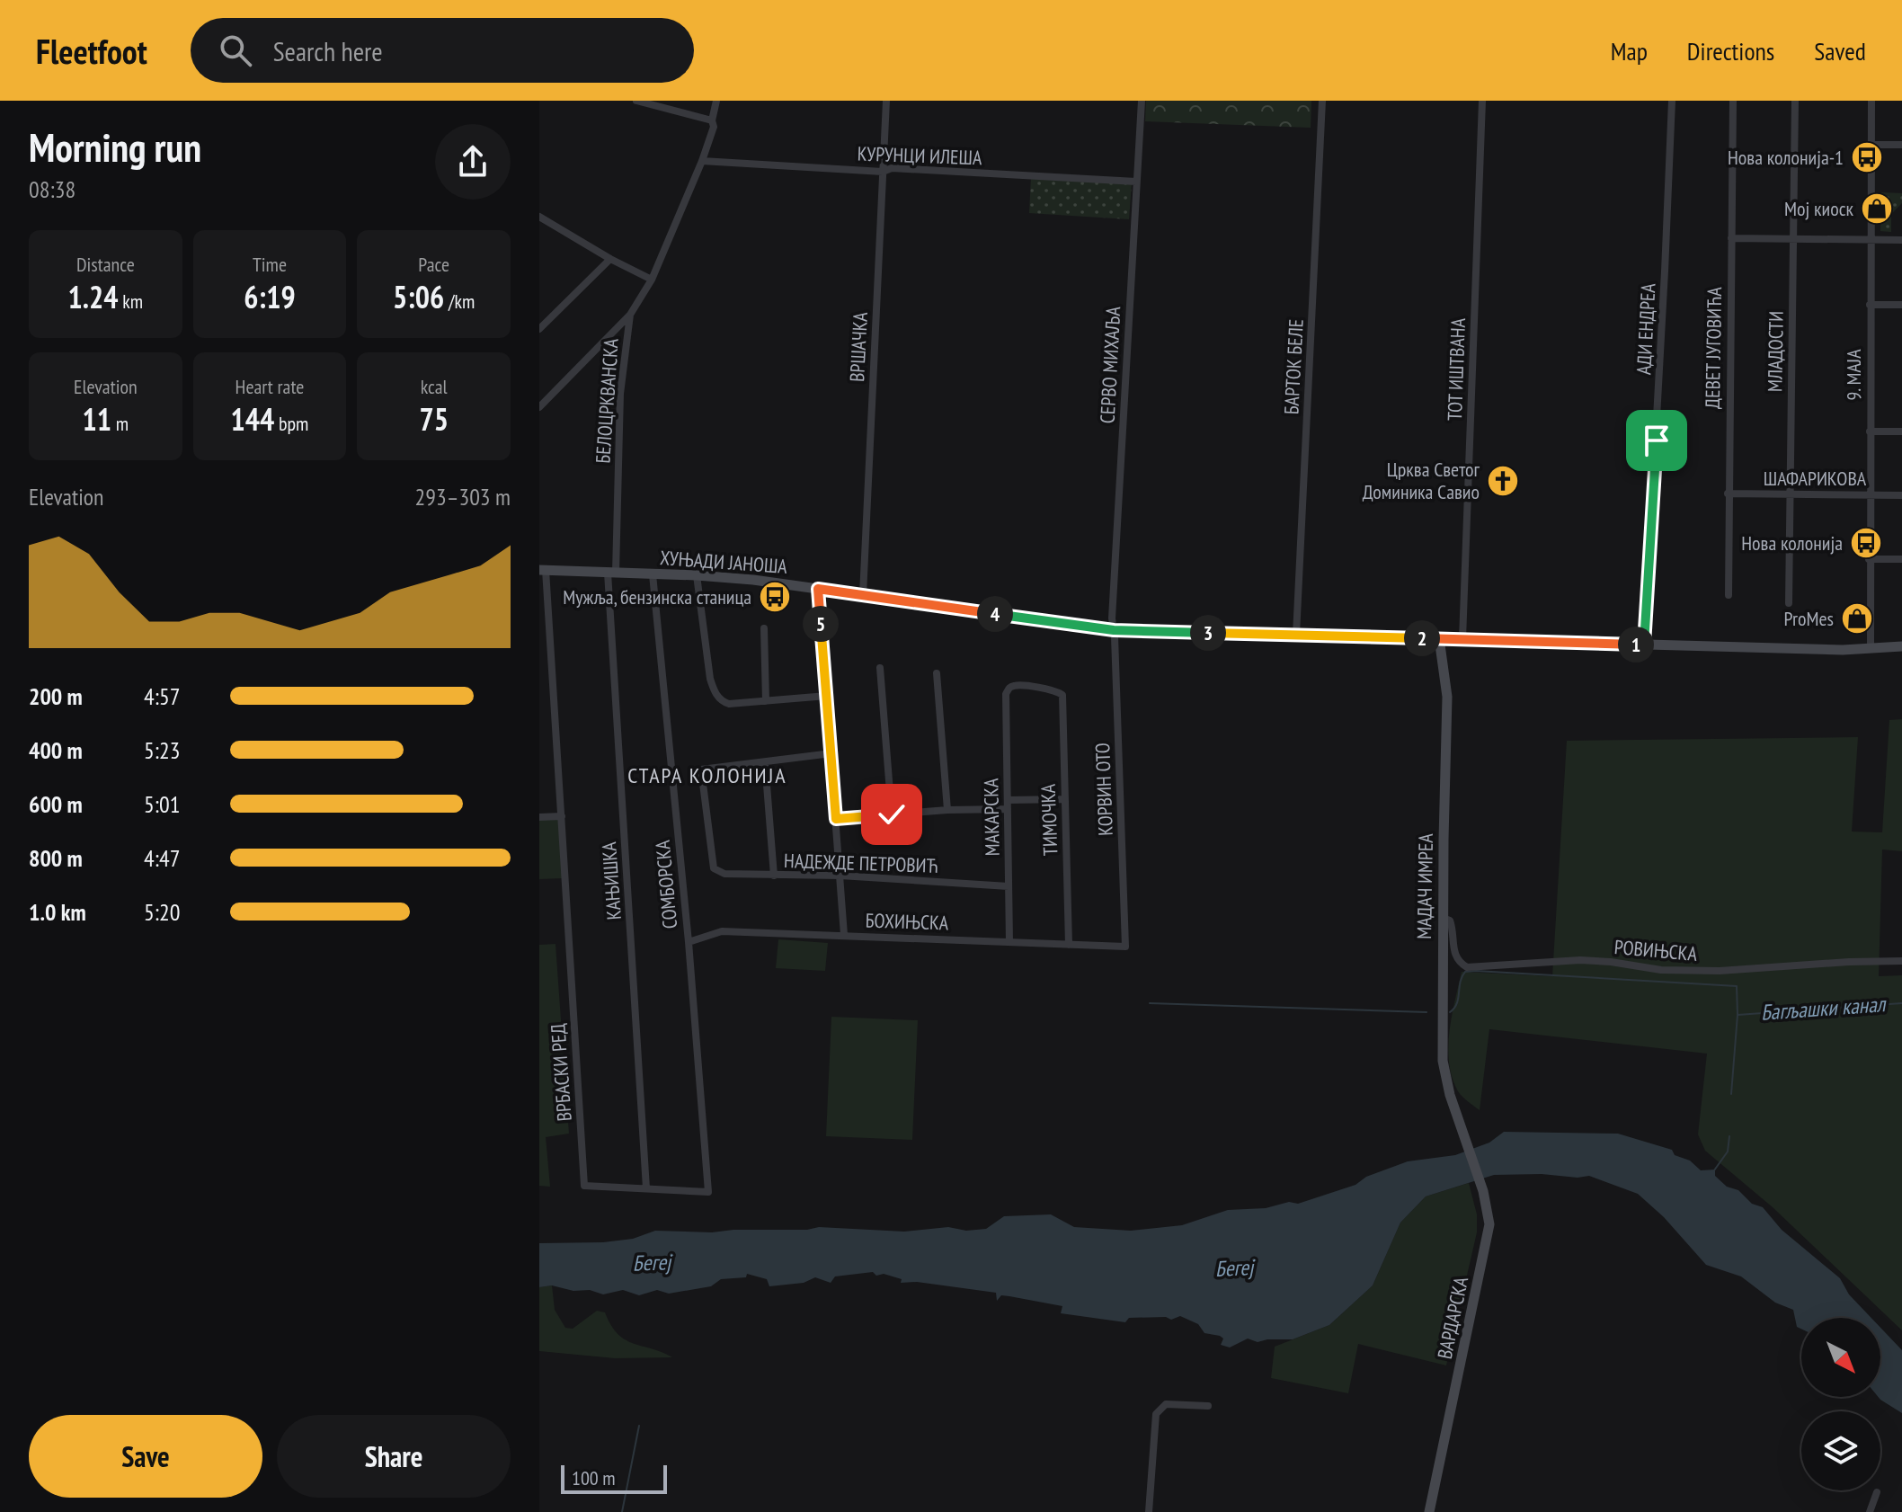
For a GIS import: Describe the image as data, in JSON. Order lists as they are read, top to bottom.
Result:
{
  "streets": {
    "street": [
      "КУРУНЦИ ИЛЕША",
      "АДИ ЕНДРЕА",
      "ВРШАЧКА",
      "ДЕВЕТ ЈУГОВИЋА",
      "МЛАДОСТИ",
      "СЕРВО МИХАЉА",
      "БАРТОК БЕЛЕ",
      "ТОТ ИШТВАНА",
      "9. МАЈА",
      "БЕЛОЦРКВАНСКА",
      "ШАФАРИКОВА",
      "ХУЊАДИ ЈАНОША",
      "КОРВИН ОТО",
      "МАКАРСКА",
      "ТИМОЧКА",
      "НАДЕЖДЕ ПЕТРОВИЋ",
      "КАЊИШКА",
      "СОМБОРСКА",
      "МАДАЧ ИМРЕА",
      "БОХИЊСКА",
      "РОВИЊСКА",
      "ВРБАСКИ РЕД",
      "ВАРДАРСКА"
    ]
  },
  "crossings": [
    ["КУРУНЦИ ИЛЕША", "ВРШАЧКА"],
    ["КУРУНЦИ ИЛЕША", "СЕРВО МИХАЉА"],
    ["КУРУНЦИ ИЛЕША", "БЕЛОЦРКВАНСКА"],
    ["АДИ ЕНДРЕА", "ХУЊАДИ ЈАНОША"],
    ["ВРШАЧКА", "ХУЊАДИ ЈАНОША"],
    ["ДЕВЕТ ЈУГОВИЋА", "ШАФАРИКОВА"],
    ["МЛАДОСТИ", "ШАФАРИКОВА"],
    ["СЕРВО МИХАЉА", "ХУЊАДИ ЈАНОША"],
    ["СЕРВО МИХАЉА", "КОРВИН ОТО"],
    ["БАРТОК БЕЛЕ", "ХУЊАДИ ЈАНОША"],
    ["ТОТ ИШТВАНА", "ХУЊАДИ ЈАНОША"],
    ["9. МАЈА", "ШАФАРИКОВА"],
    ["9. МАЈА", "ХУЊАДИ ЈАНОША"],
    ["БЕЛОЦРКВАНСКА", "ХУЊАДИ ЈАНОША"],
    ["БЕЛОЦРКВАНСКА", "КАЊИШКА"],
    ["ХУЊАДИ ЈАНОША", "КОРВИН ОТО"],
    ["ХУЊАДИ ЈАНОША", "КАЊИШКА"],
    ["ХУЊАДИ ЈАНОША", "СОМБОРСКА"],
    ["ХУЊАДИ ЈАНОША", "МАДАЧ ИМРЕА"],
    ["ХУЊАДИ ЈАНОША", "ВРБАСКИ РЕД"],
    ["КОРВИН ОТО", "БОХИЊСКА"],
    ["МАКАРСКА", "ТИМОЧКА"],
    ["МАКАРСКА", "НАДЕЖДЕ ПЕТРОВИЋ"],
    ["МАКАРСКА", "БОХИЊСКА"],
    ["ТИМОЧКА", "БОХИЊСКА"],
    ["КАЊИШКА", "СОМБОРСКА"],
    ["КАЊИШКА", "ВРБАСКИ РЕД"],
    ["СОМБОРСКА", "БОХИЊСКА"],
    ["СОМБОРСКА", "ВРБАСКИ РЕД"],
    ["МАДАЧ ИМРЕА", "РОВИЊСКА"],
    ["МАДАЧ ИМРЕА", "ВАРДАРСКА"]
  ],
  "districts": ["СТАРА КОЛОНИЈА"],
  "water": ["Багљашки канал", "Бегеј"],
  "places": {
    "bus stop": ["Нова колонија-1", "Нова колонија", "Мужља, бензинска станица"],
    "shop": ["Мој киоск", "ProMes"],
    "church": ["Црква Светог Доминика Савио"]
  },
  "scale_bar": "100 m",
  "north": "bottom right",
  "page": {
    "header": "Fleetfoot",
    "search": "Search here",
    "nav": ["Map", "Directions", "Saved"],
    "heading": ["Morning run", "08:38"],
    "stats": [
      ["Distance", "1.24 km"],
      ["Time", "6:19"],
      ["Pace", "5:06 /km"],
      ["Elevation", "11 m"],
      ["Heart rate", "144 bpm"],
      ["kcal", "75"]
    ],
    "chart": ["Elevation", "293–303 m"],
    "pins": [
      "4",
      "5",
      "3",
      "2",
      "1"
    ],
    "list": [
      {
        "name": "200 m",
        "note": "4:57"
      },
      {
        "name": "400 m",
        "note": "5:23"
      },
      {
        "name": "600 m",
        "note": "5:01"
      },
      {
        "name": "800 m",
        "note": "4:47"
      },
      {
        "name": "1.0 km",
        "note": "5:20"
      }
    ],
    "buttons": ["Save", "Share"],
    "scale": "100 m"
  }
}
